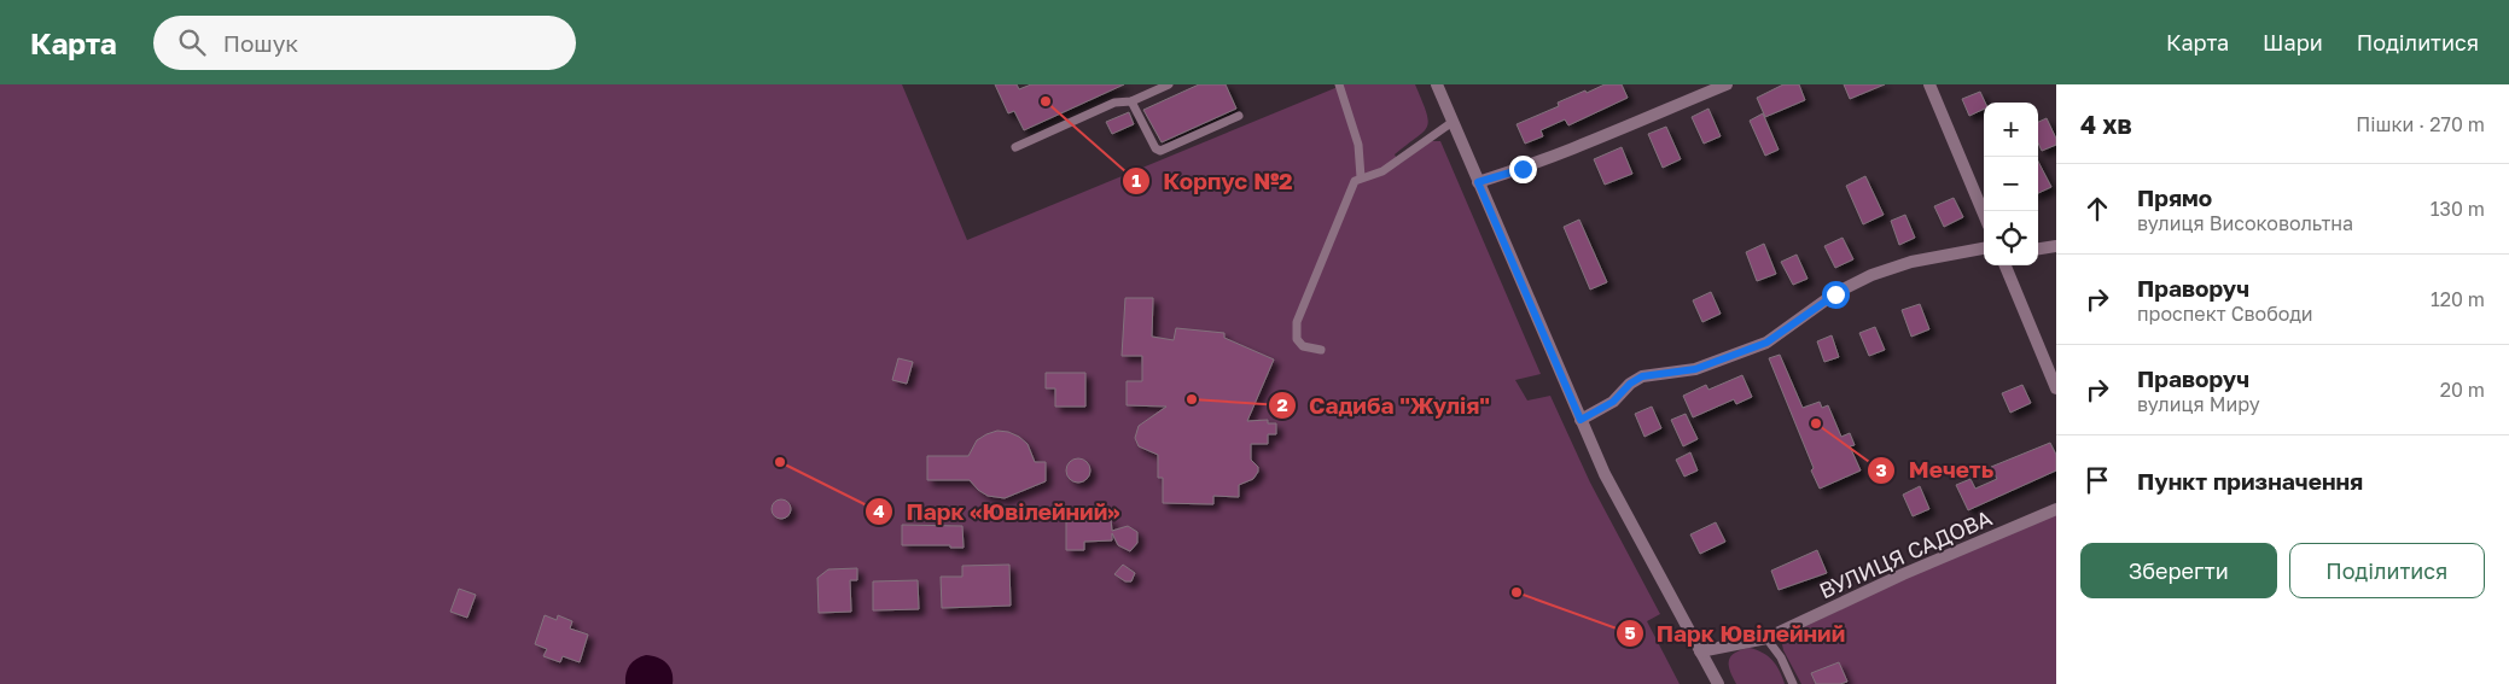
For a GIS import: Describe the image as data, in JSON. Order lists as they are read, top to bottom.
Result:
{
  "streets": {
    "street": ["ВУЛИЦЯ САДОВА"]
  },
  "places": [
    "Корпус №2",
    "Садиба \"Жулія\"",
    "Мечеть",
    "Парк «Ювілейний»",
    "Парк Ювілейний"
  ],
  "page": {
    "header": "Карта",
    "search": "Пошук",
    "nav": ["Карта", "Шари", "Поділитися"],
    "heading": ["4 хв", "Пішки · 270 m"],
    "map_buttons": ["+", "−"],
    "list": [
      ["Прямо", "вулиця Високовольтна", "130 m"],
      ["Праворуч", "проспект Свободи", "120 m"],
      ["Праворуч", "вулиця Миру", "20 m"],
      "Пункт призначення"
    ],
    "buttons": ["Зберегти", "Поділитися"]
  }
}
